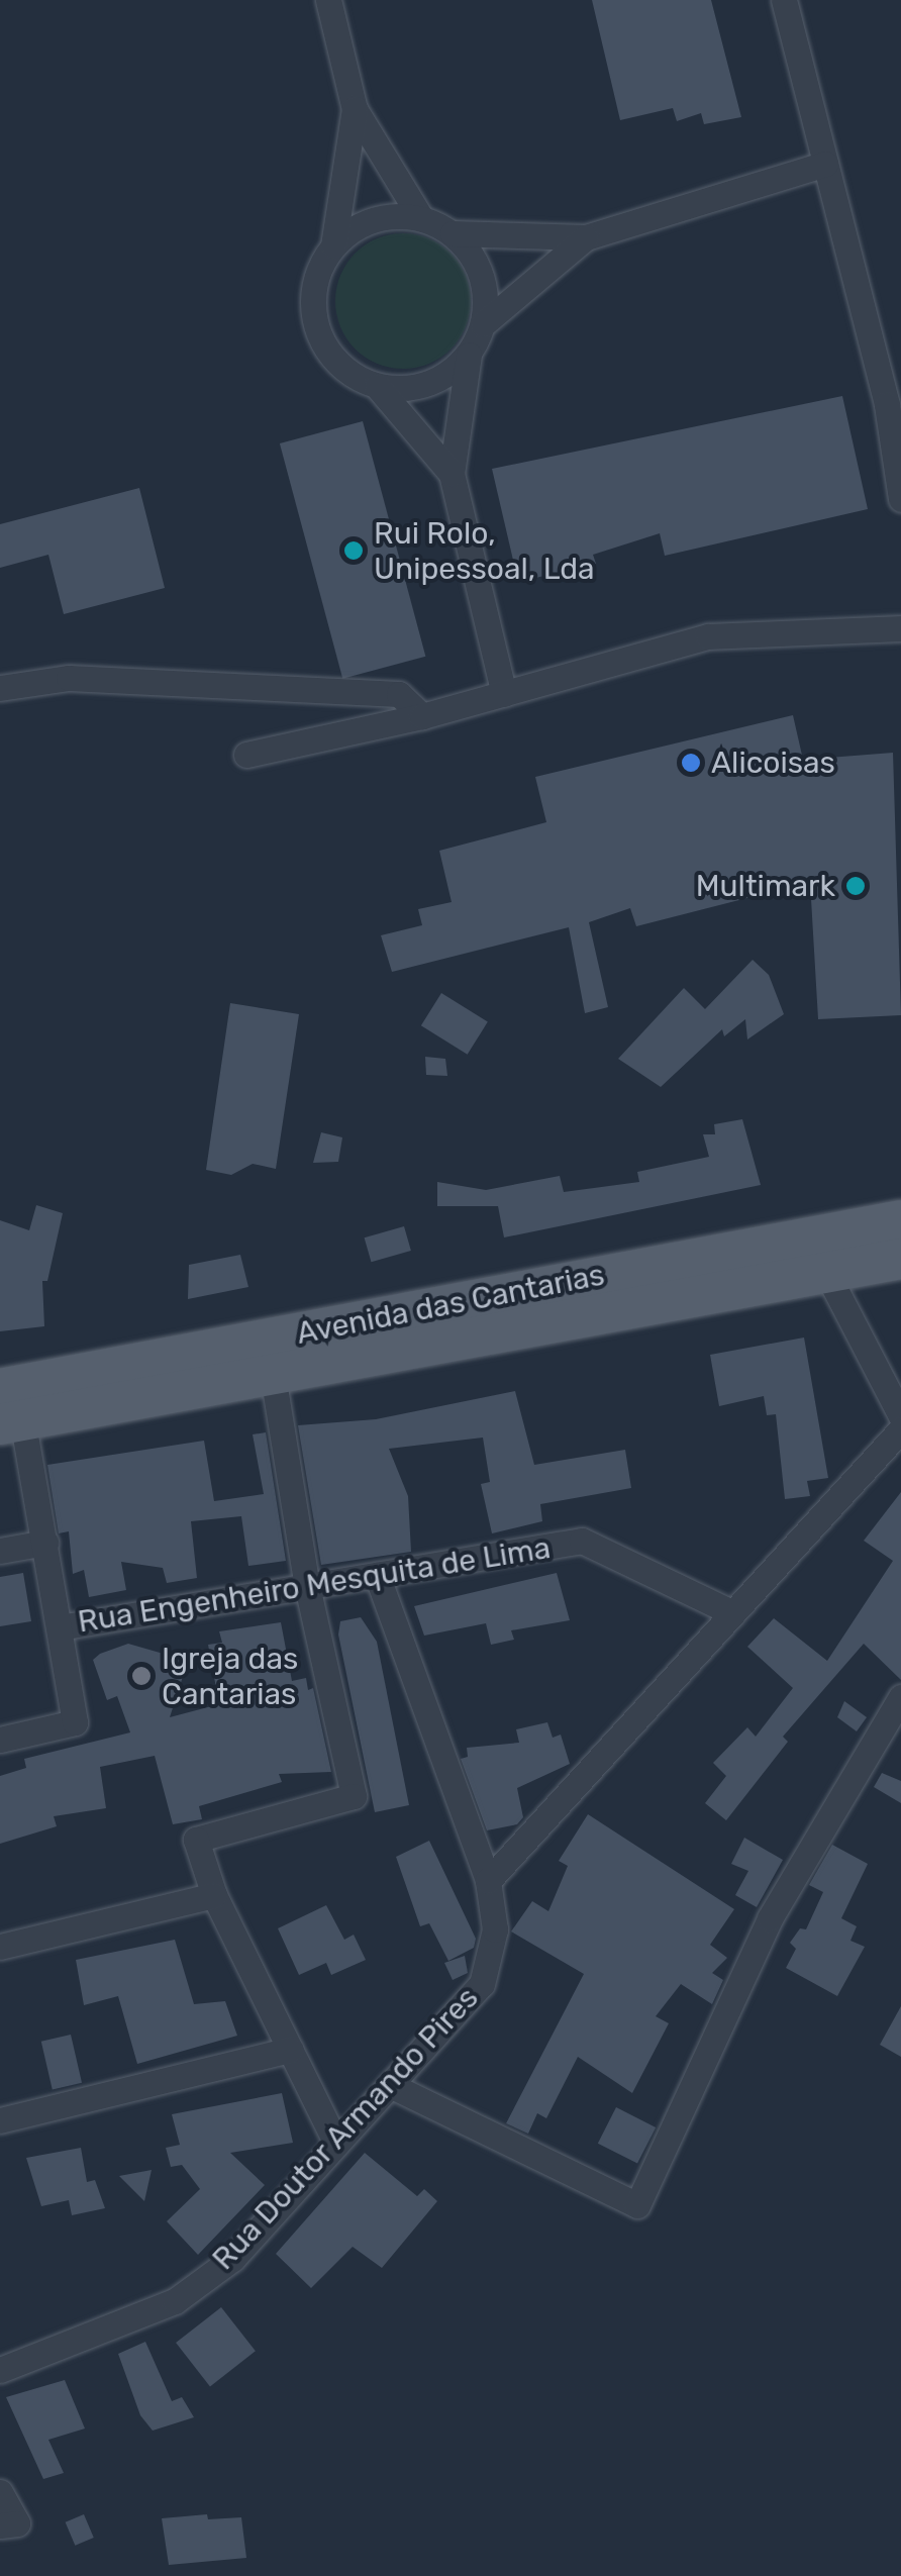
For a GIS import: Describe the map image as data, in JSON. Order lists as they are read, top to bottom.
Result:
{
  "streets": {
    "main road": ["Avenida das Cantarias"],
    "street": ["Rua Engenheiro Mesquita de Lima", "Rua Doutor Armando Pires"]
  },
  "crossings": [
    ["Rua Engenheiro Mesquita de Lima", "Rua Doutor Armando Pires"]
  ],
  "places": [
    "Rui Rolo, Unipessoal, Lda",
    "Alicoisas",
    "Multimark",
    "Igreja das Cantarias"
  ]
}
